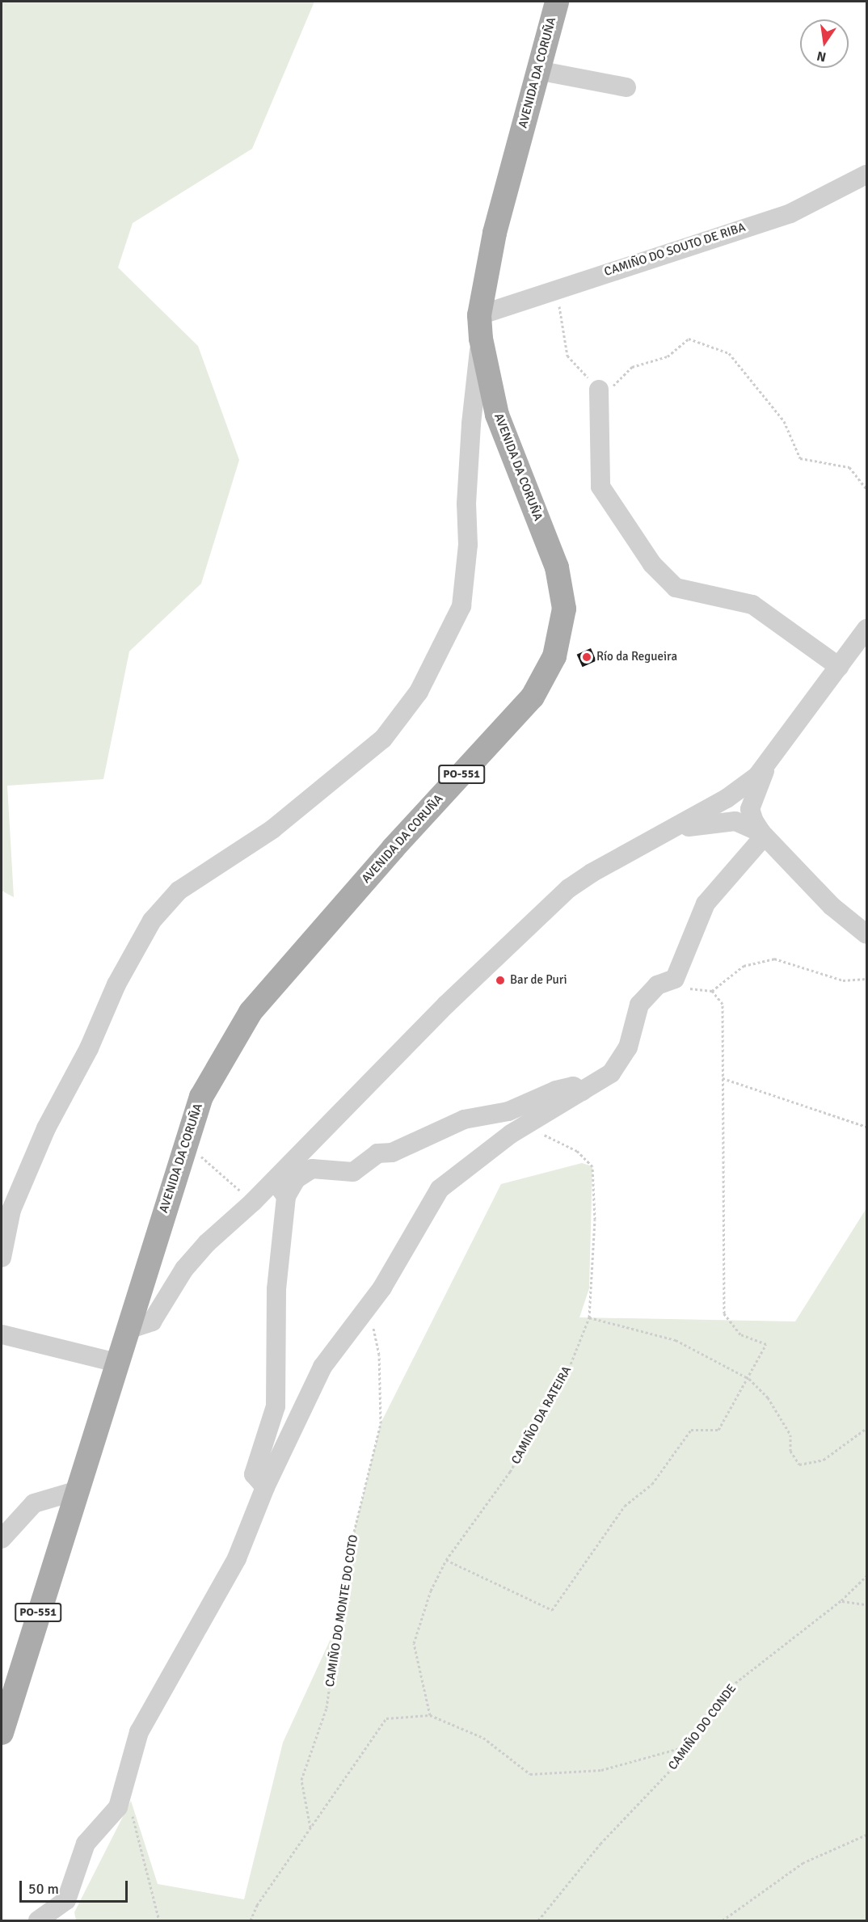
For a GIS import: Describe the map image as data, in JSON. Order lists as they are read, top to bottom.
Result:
{
  "streets": {
    "main road": ["AVENIDA DA CORUÑA", "PO-551"],
    "street": ["CAMIÑO DO SOUTO DE RIBA"],
    "path": ["CAMIÑO DA RATEIRA", "CAMIÑO DO MONTE DO COTO", "CAMIÑO DO CONDE"]
  },
  "crossings": [
    ["AVENIDA DA CORUÑA", "CAMIÑO DO SOUTO DE RIBA"],
    ["AVENIDA DA CORUÑA", "PO-551"]
  ],
  "places": ["Río da Regueira", "Bar de Puri"],
  "scale_bar": "50 m",
  "north": "bottom"
}
